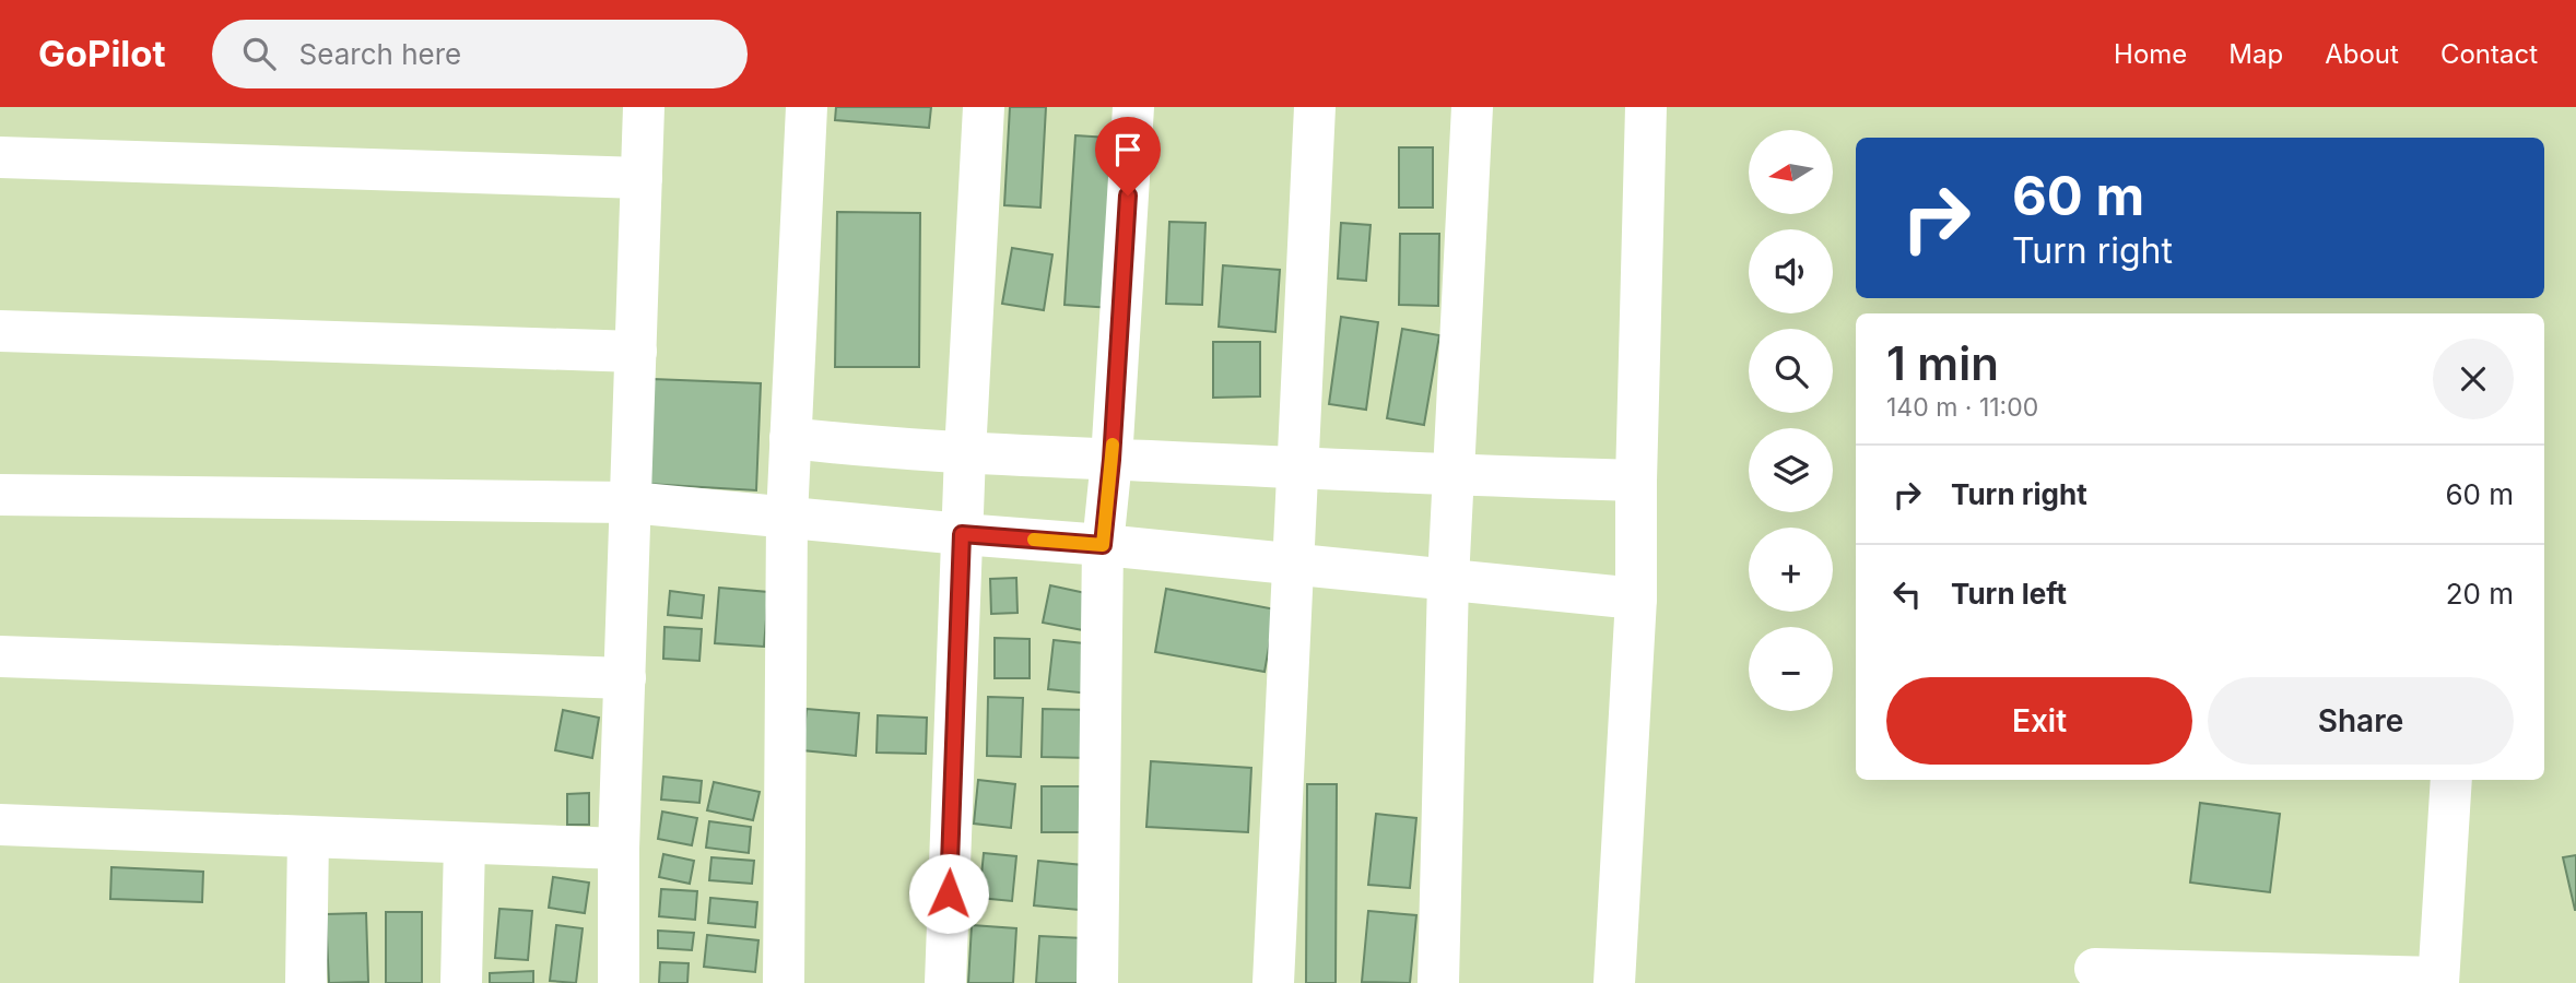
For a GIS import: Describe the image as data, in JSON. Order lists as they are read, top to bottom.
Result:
{
  "north": "left",
  "page": {
    "header": "GoPilot",
    "search": "Search here",
    "nav": [
      "Home",
      "Map",
      "About",
      "Contact"
    ],
    "map_buttons": ["+", "−"],
    "turn": ["60 m", "Turn right"],
    "heading": ["1 min", "140 m · 11:00"],
    "list": [
      {
        "name": "Turn right",
        "value": "60 m"
      },
      {
        "name": "Turn left",
        "value": "20 m"
      }
    ],
    "buttons": ["Exit", "Share"]
  }
}
